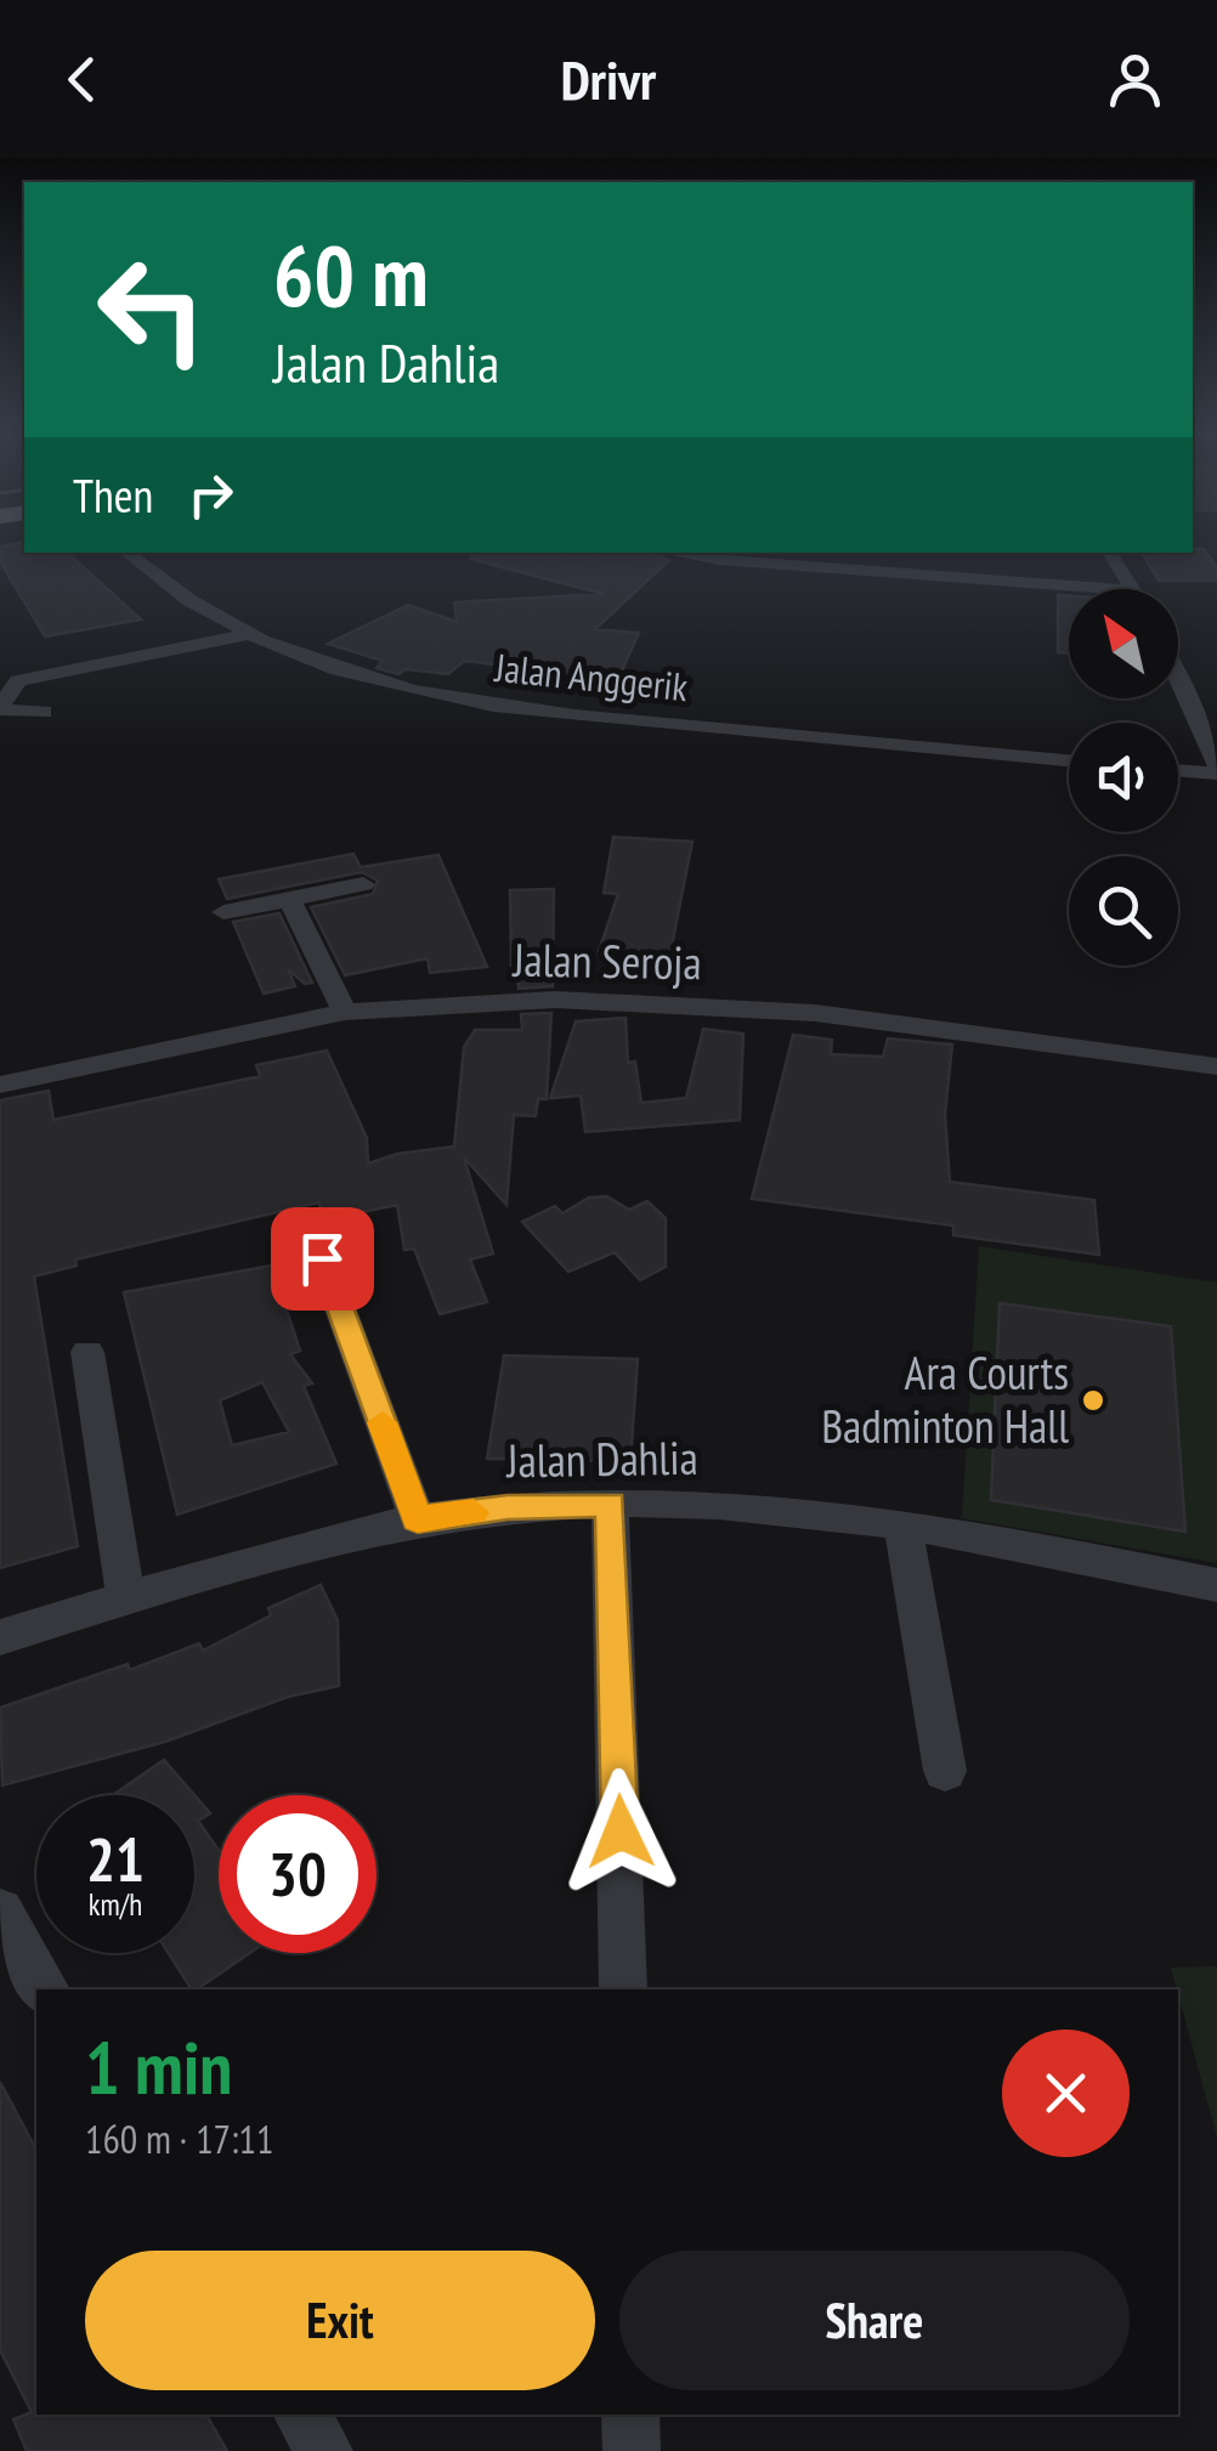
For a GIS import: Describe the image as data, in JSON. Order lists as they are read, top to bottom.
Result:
{
  "streets": {
    "street": ["Jalan Anggerik", "Jalan Seroja", "Jalan Dahlia"]
  },
  "places": ["Ara Courts Badminton Hall"],
  "north": "top left",
  "page": {
    "header": "Drivr",
    "turn": ["60 m", "Jalan Dahlia"],
    "then": "Then",
    "speed": "21 km/h",
    "limit": "30",
    "heading": ["1 min", "160 m · 17:11"],
    "buttons": ["Exit", "Share"]
  }
}
